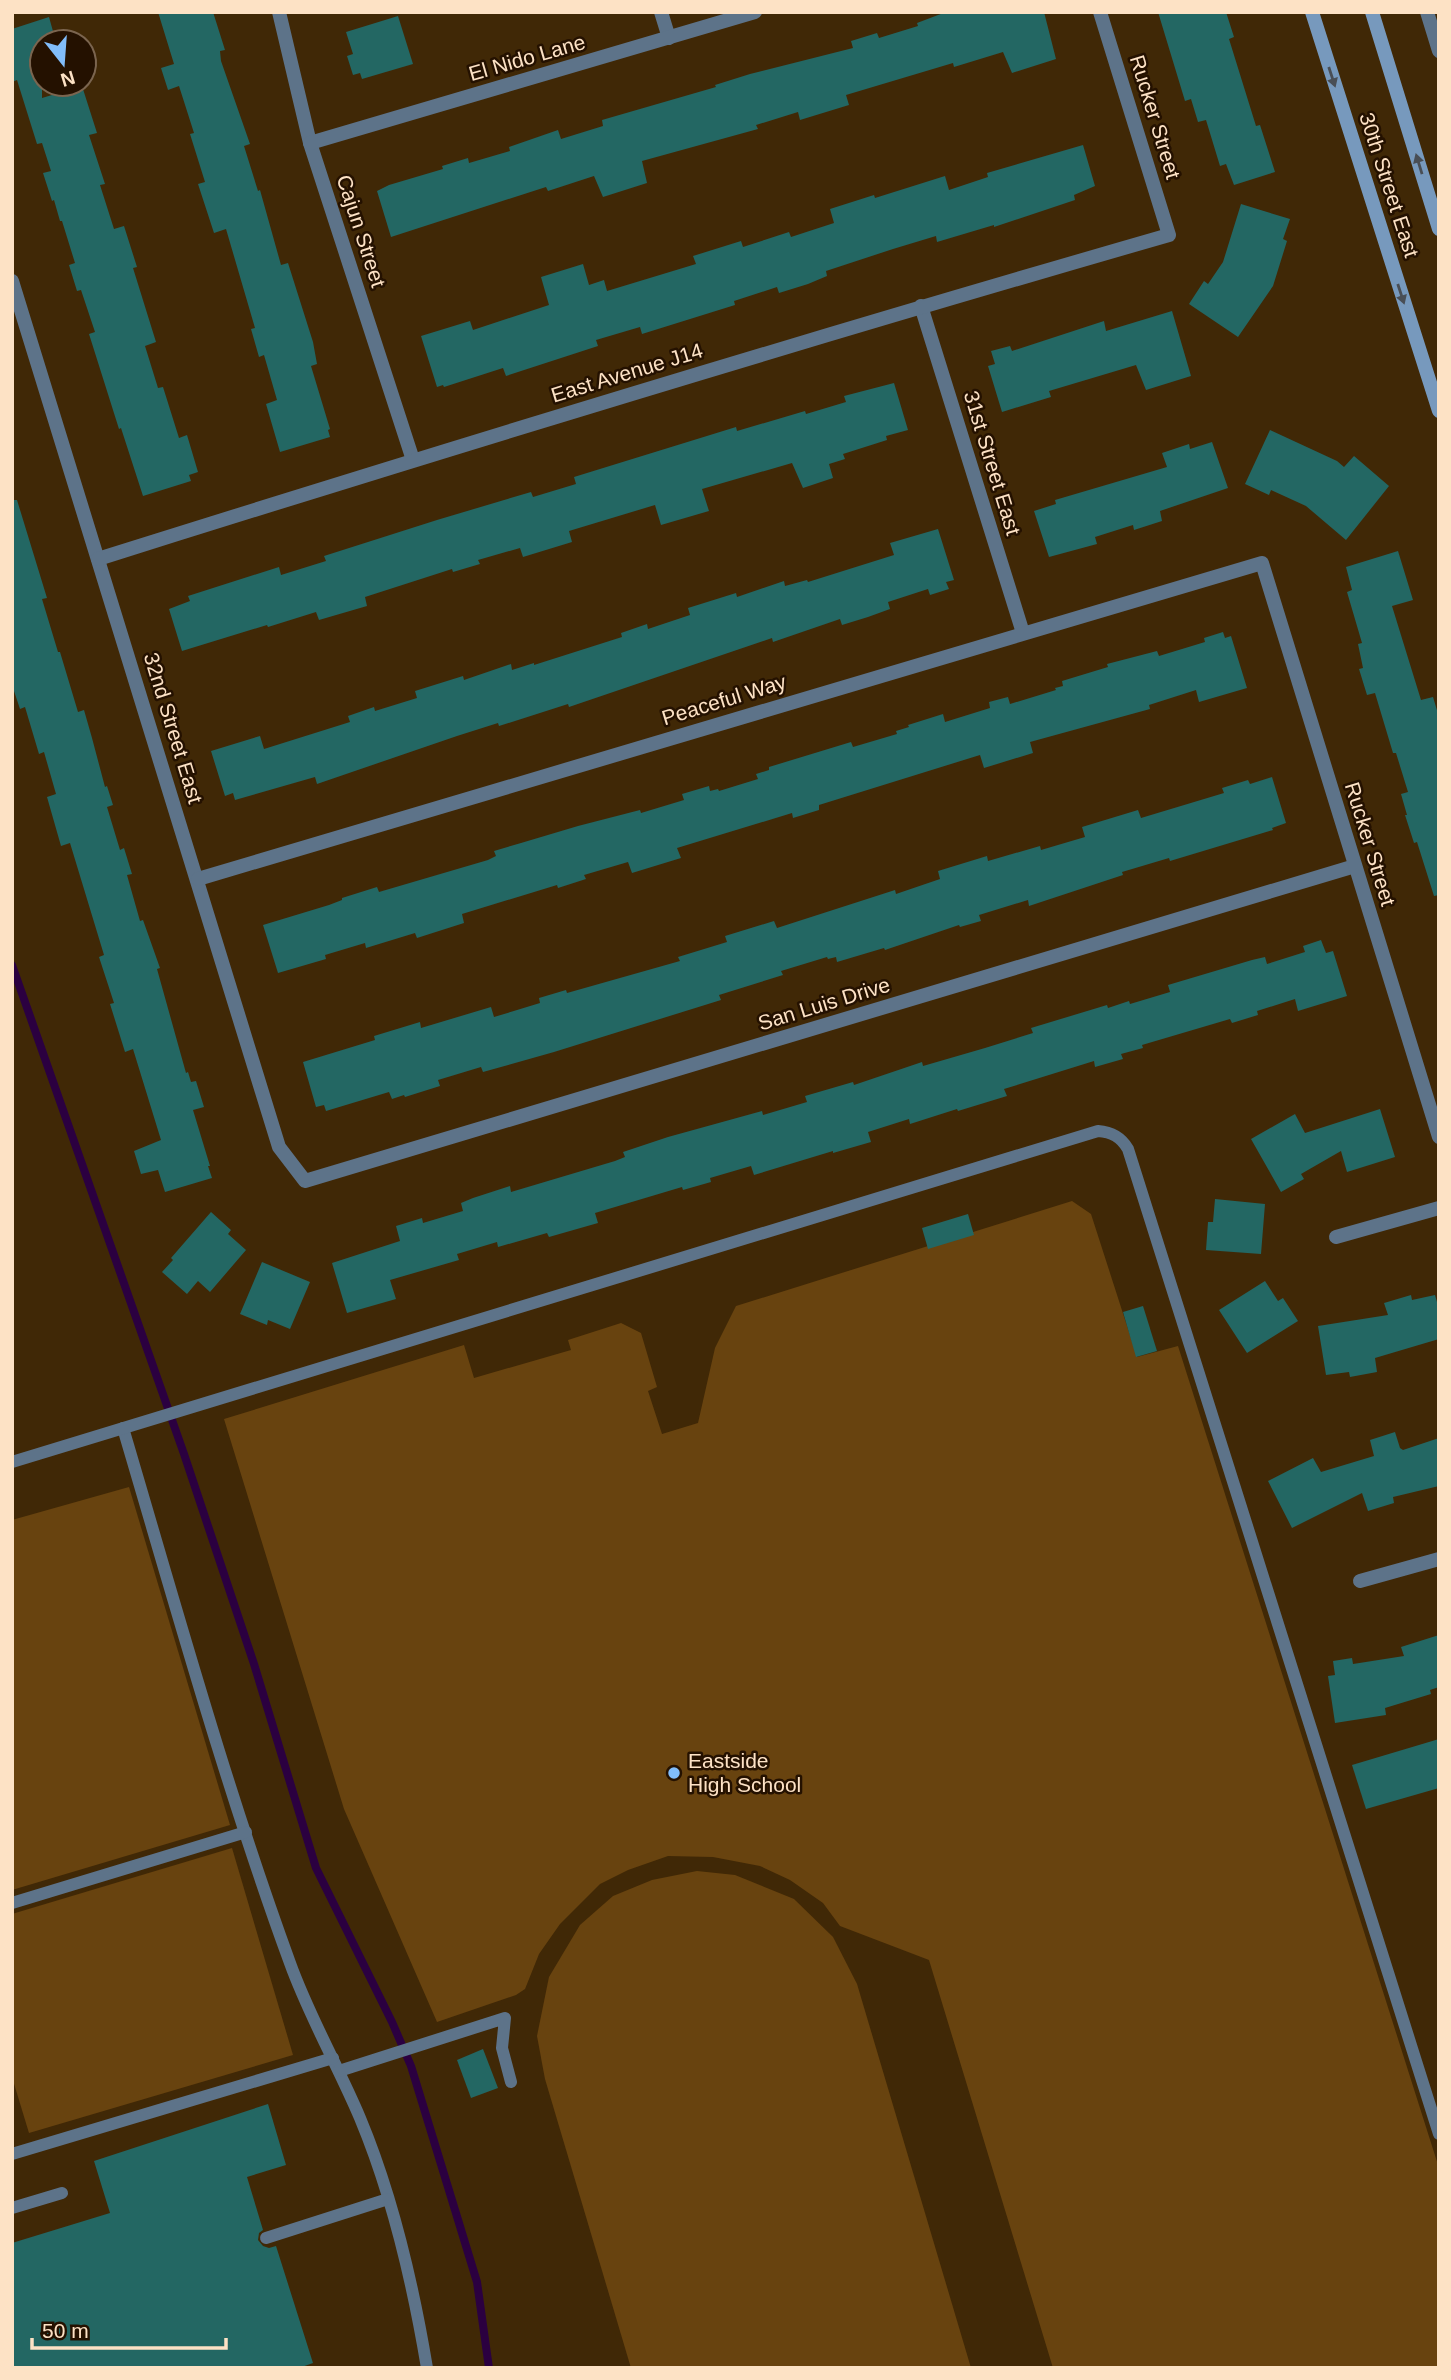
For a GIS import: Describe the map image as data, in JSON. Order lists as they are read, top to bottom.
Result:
{
  "streets": {
    "main road": ["30th Street East"],
    "street": [
      "El Nido Lane",
      "Rucker Street",
      "Cajun Street",
      "East Avenue J14",
      "31st Street East",
      "Peaceful Way",
      "32nd Street East",
      "San Luis Drive"
    ]
  },
  "crossings": [
    ["El Nido Lane", "Cajun Street"],
    ["Rucker Street", "East Avenue J14"],
    ["Rucker Street", "Peaceful Way"],
    ["Rucker Street", "San Luis Drive"],
    ["Cajun Street", "East Avenue J14"],
    ["East Avenue J14", "31st Street East"],
    ["East Avenue J14", "32nd Street East"],
    ["31st Street East", "Peaceful Way"],
    ["Peaceful Way", "32nd Street East"],
    ["32nd Street East", "San Luis Drive"]
  ],
  "places": ["Eastside High School"],
  "scale_bar": "50 m",
  "north": "bottom"
}
